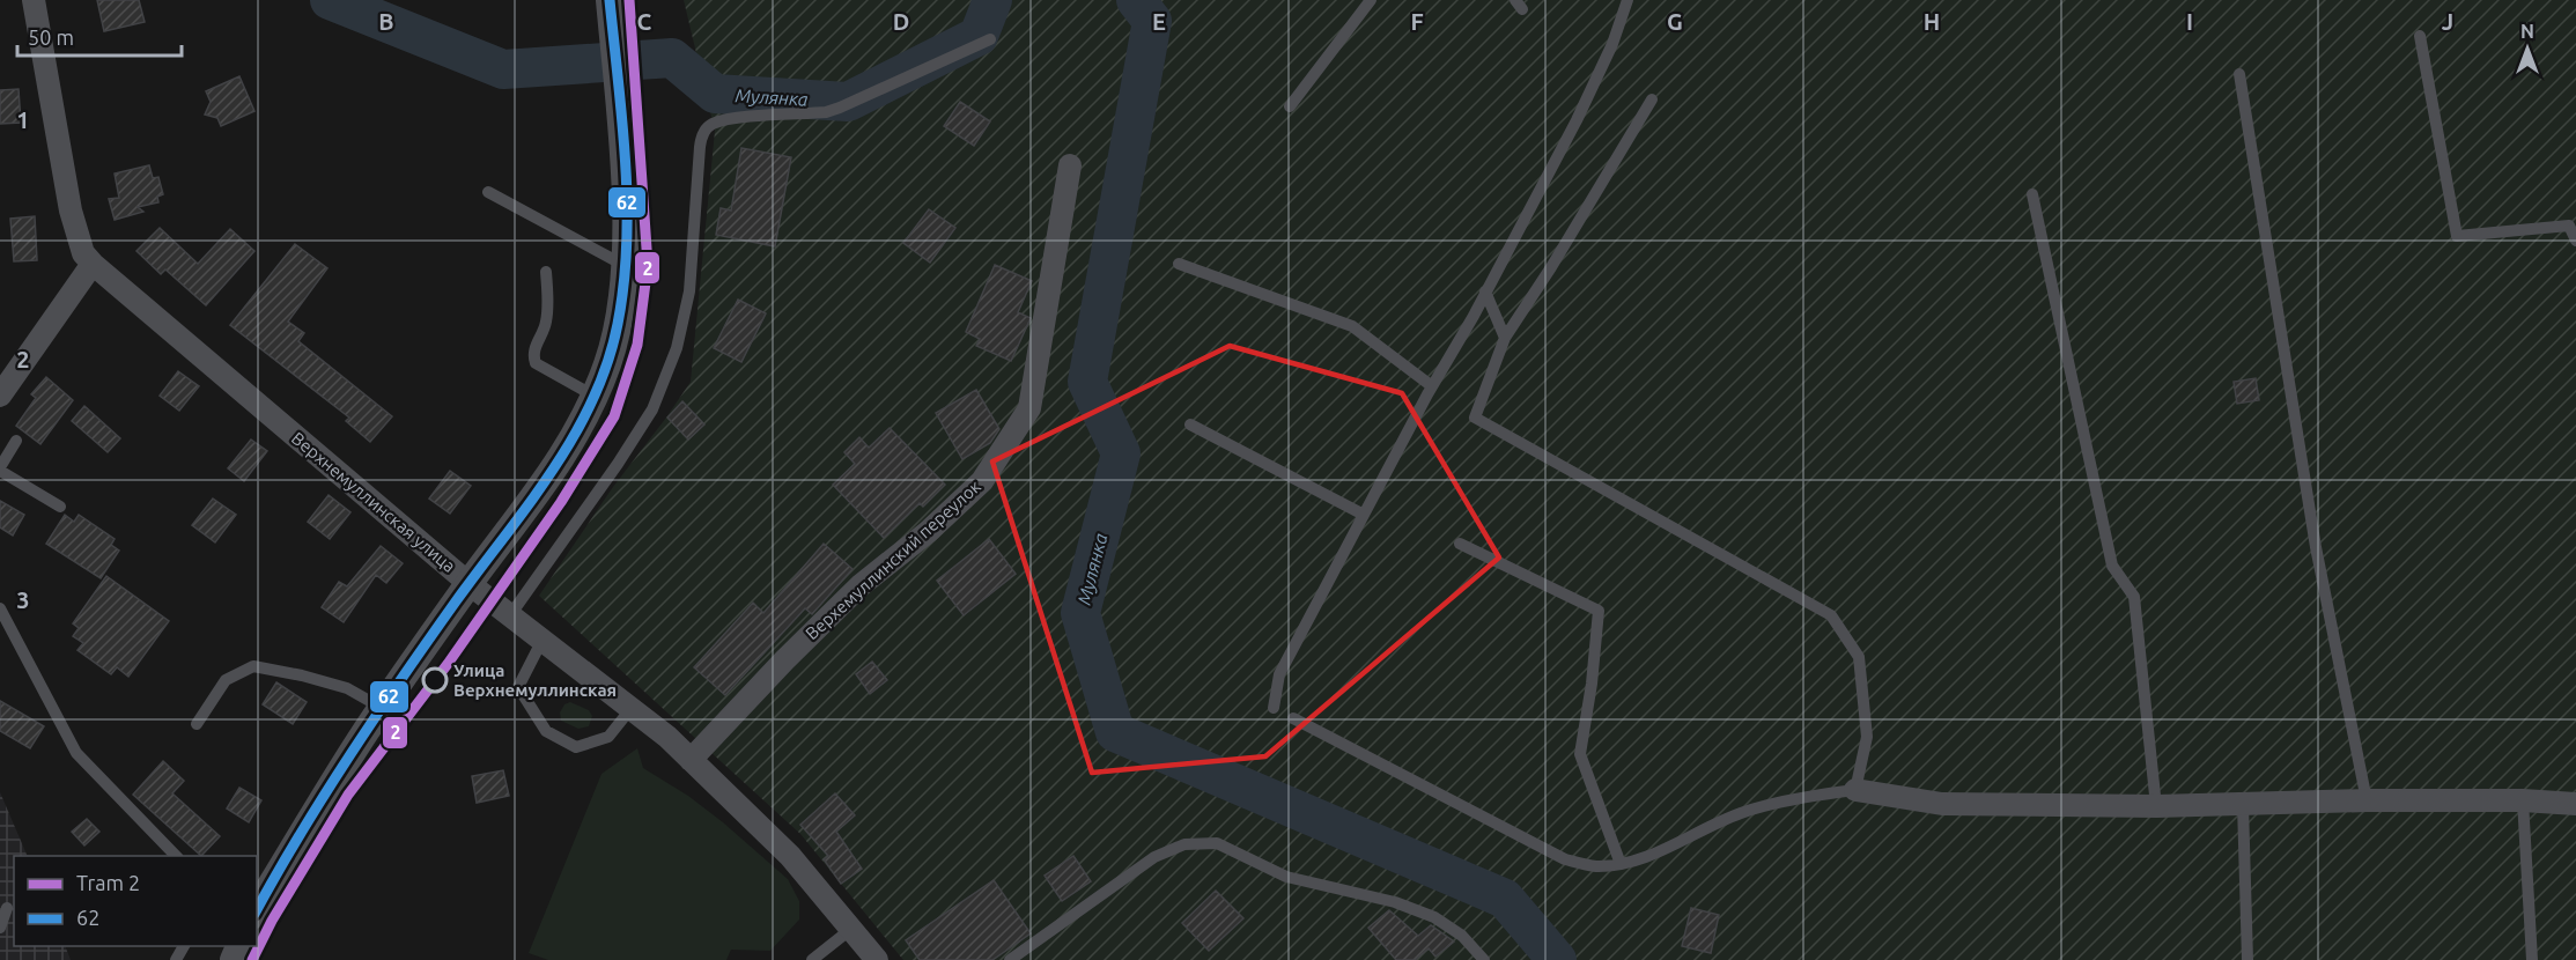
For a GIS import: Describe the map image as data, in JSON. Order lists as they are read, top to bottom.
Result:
{
  "streets": {
    "street": ["Верхнемуллинская улица", "Верхемуллинский переулок"]
  },
  "crossings": [
    ["Верхнемуллинская улица", "Верхемуллинский переулок"]
  ],
  "water": ["Мулянка"],
  "places": ["Улица Верхнемуллинская"],
  "lines": ["tram line 2", "transit line 62"],
  "legend": ["Tram 2", "62"],
  "scale_bar": "50 m",
  "north": "top",
  "grid": {
    "columns": [
      "B",
      "C",
      "D",
      "E",
      "F",
      "G",
      "H",
      "I",
      "J"
    ],
    "rows": ["1", "2", "3"]
  }
}
